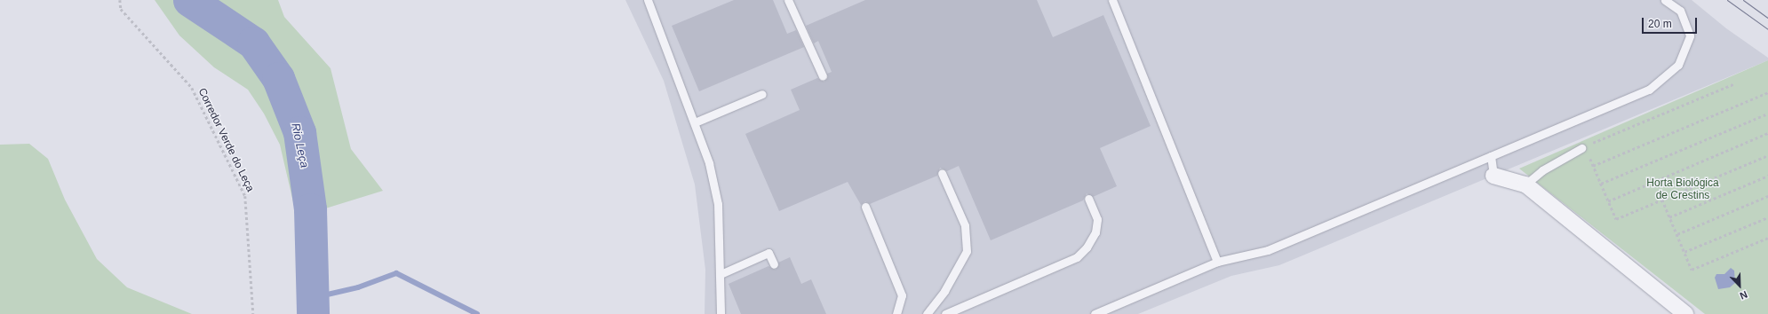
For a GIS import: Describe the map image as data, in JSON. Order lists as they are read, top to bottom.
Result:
{
  "streets": {
    "path": ["Corredor Verde do Leça"]
  },
  "water": ["Rio Leça"],
  "parks": ["Horta Biológica de Crestins"],
  "scale_bar": "20 m",
  "north": "bottom right"
}
